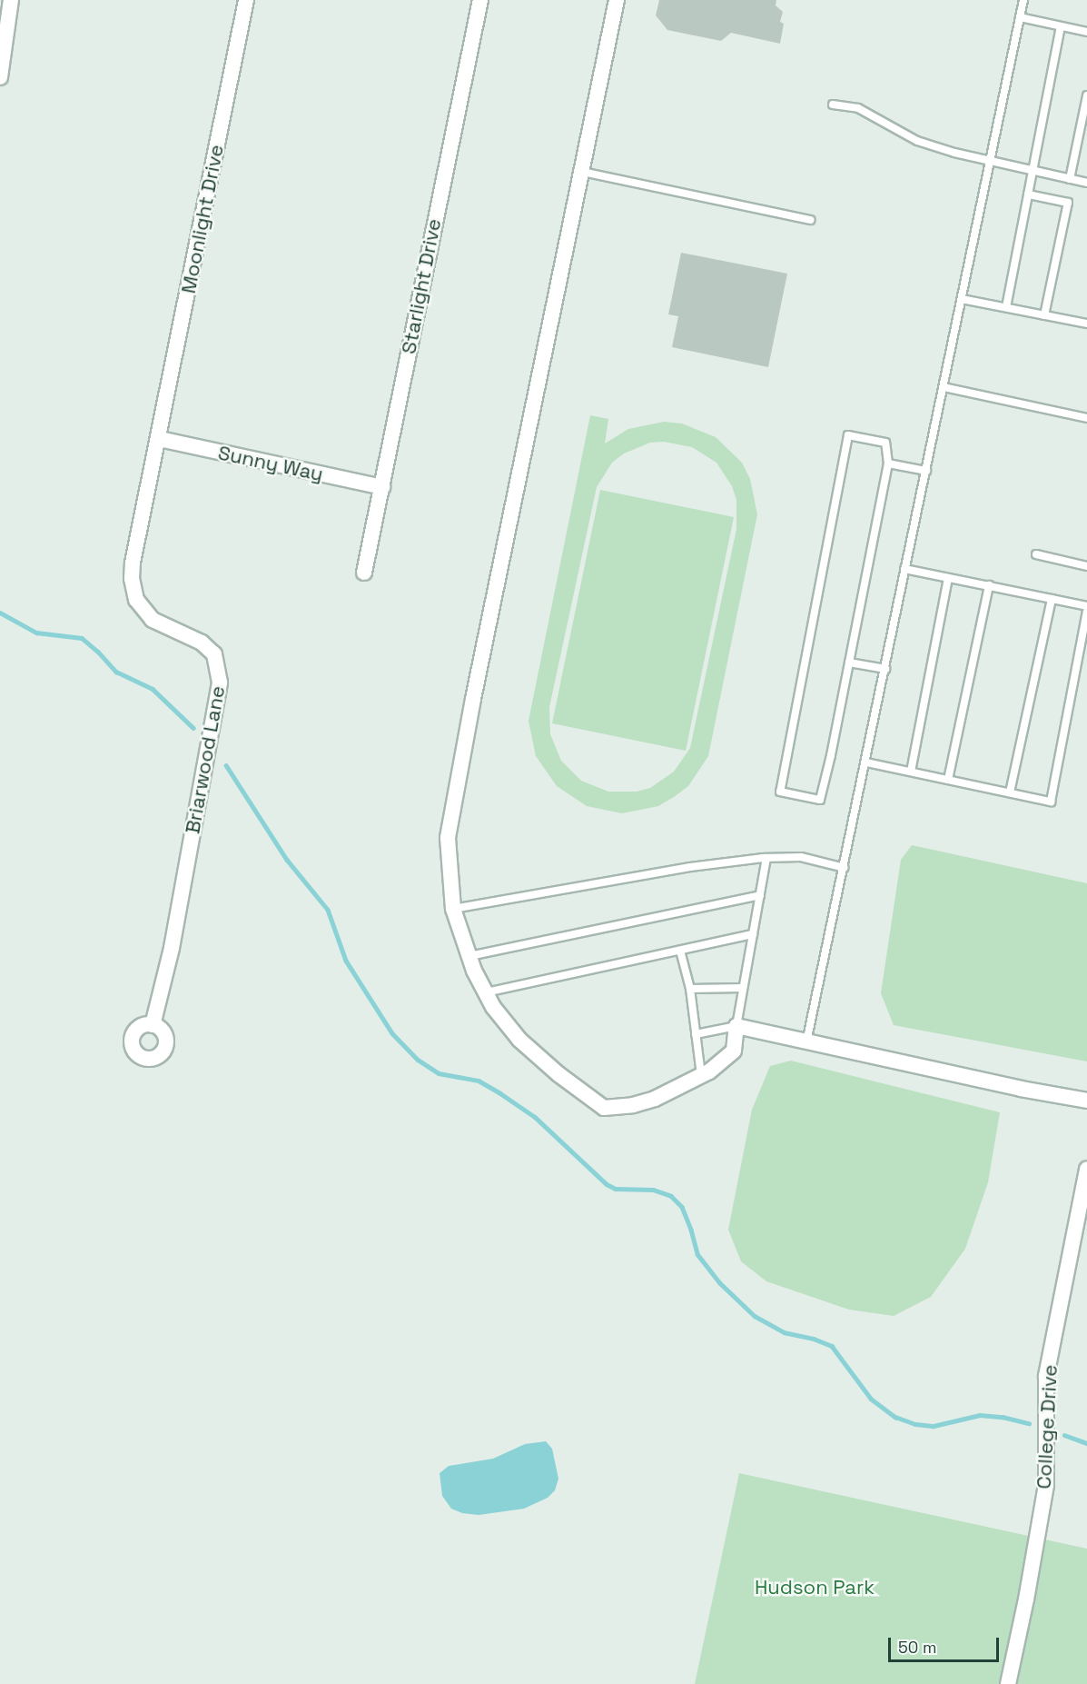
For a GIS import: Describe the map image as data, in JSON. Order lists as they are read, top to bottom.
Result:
{
  "streets": {
    "street": [
      "Moonlight Drive",
      "Starlight Drive",
      "Sunny Way",
      "Briarwood Lane",
      "College Drive"
    ]
  },
  "crossings": [
    ["Moonlight Drive", "Sunny Way"],
    ["Moonlight Drive", "Briarwood Lane"],
    ["Starlight Drive", "Sunny Way"],
    ["Sunny Way", "Briarwood Lane"]
  ],
  "parks": ["Hudson Park"],
  "scale_bar": "50 m"
}
